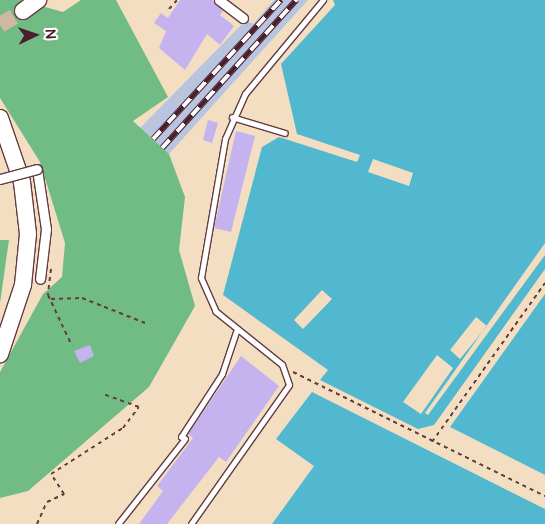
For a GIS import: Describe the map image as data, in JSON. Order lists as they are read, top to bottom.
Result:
{
  "north": "right"
}
